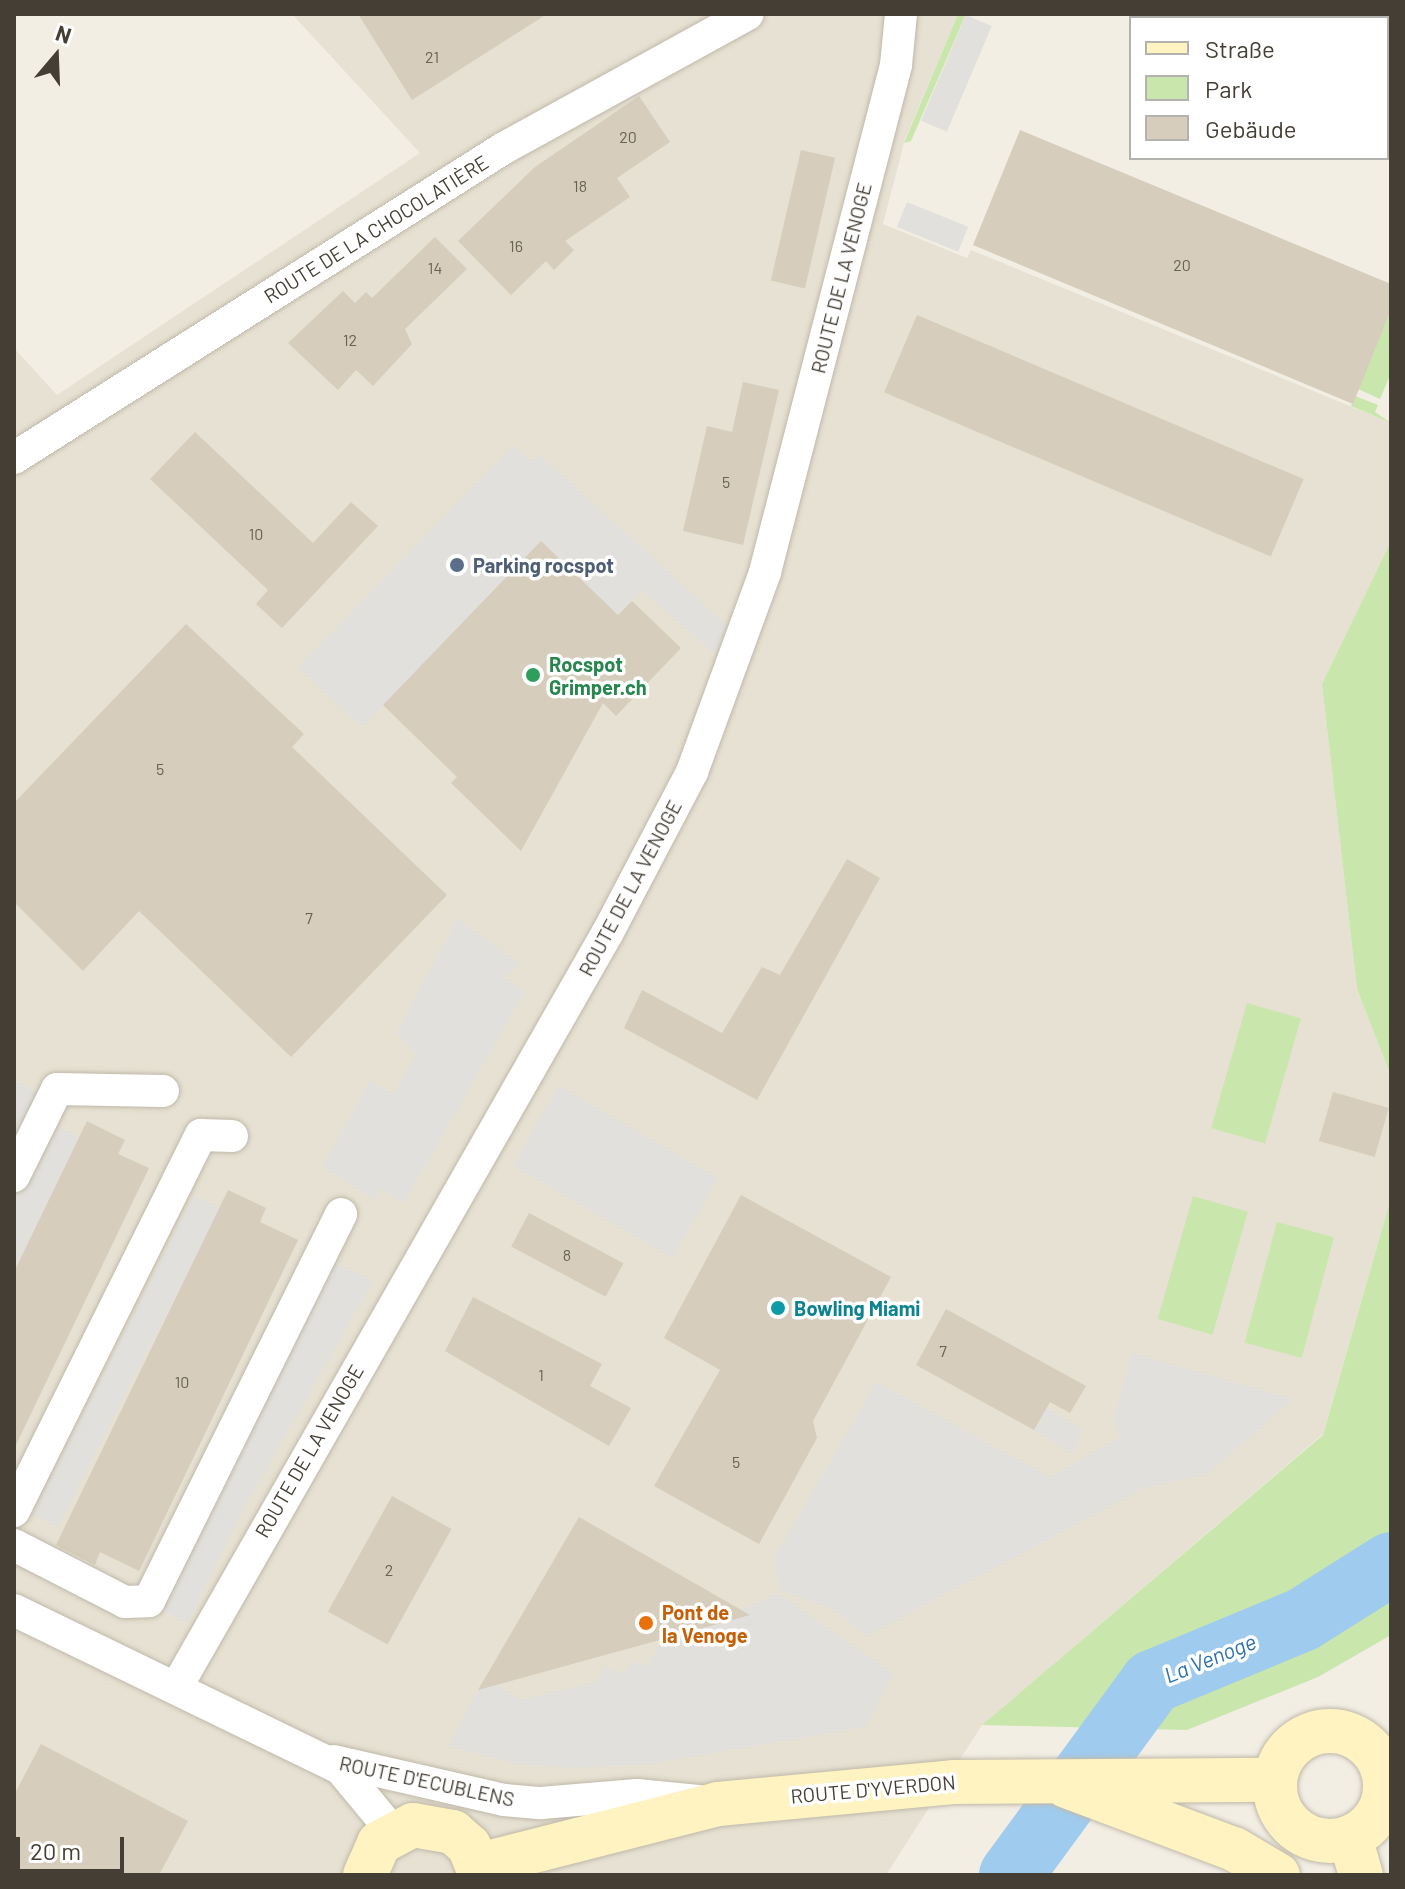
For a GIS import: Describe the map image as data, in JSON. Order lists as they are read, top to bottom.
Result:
{
  "streets": {
    "main road": ["ROUTE D'YVERDON"],
    "street": ["ROUTE DE LA CHOCOLATIÈRE", "ROUTE DE LA VENOGE", "ROUTE D'ECUBLENS"]
  },
  "crossings": [
    ["ROUTE DE LA VENOGE", "ROUTE D'ECUBLENS"],
    ["ROUTE D'ECUBLENS", "ROUTE D'YVERDON"]
  ],
  "water": ["La Venoge"],
  "places": [
    "Parking rocspot",
    "Rocspot Grimper.ch",
    "Bowling Miami",
    "Pont de la Venoge"
  ],
  "house_numbers": [
    "21",
    "20",
    "18",
    "16",
    "20",
    "14",
    "12",
    "5",
    "10",
    "5",
    "7",
    "8",
    "7",
    "1",
    "10",
    "5",
    "2"
  ],
  "legend": ["Straße", "Park", "Gebäude"],
  "scale_bar": "20 m",
  "north": "top"
}
